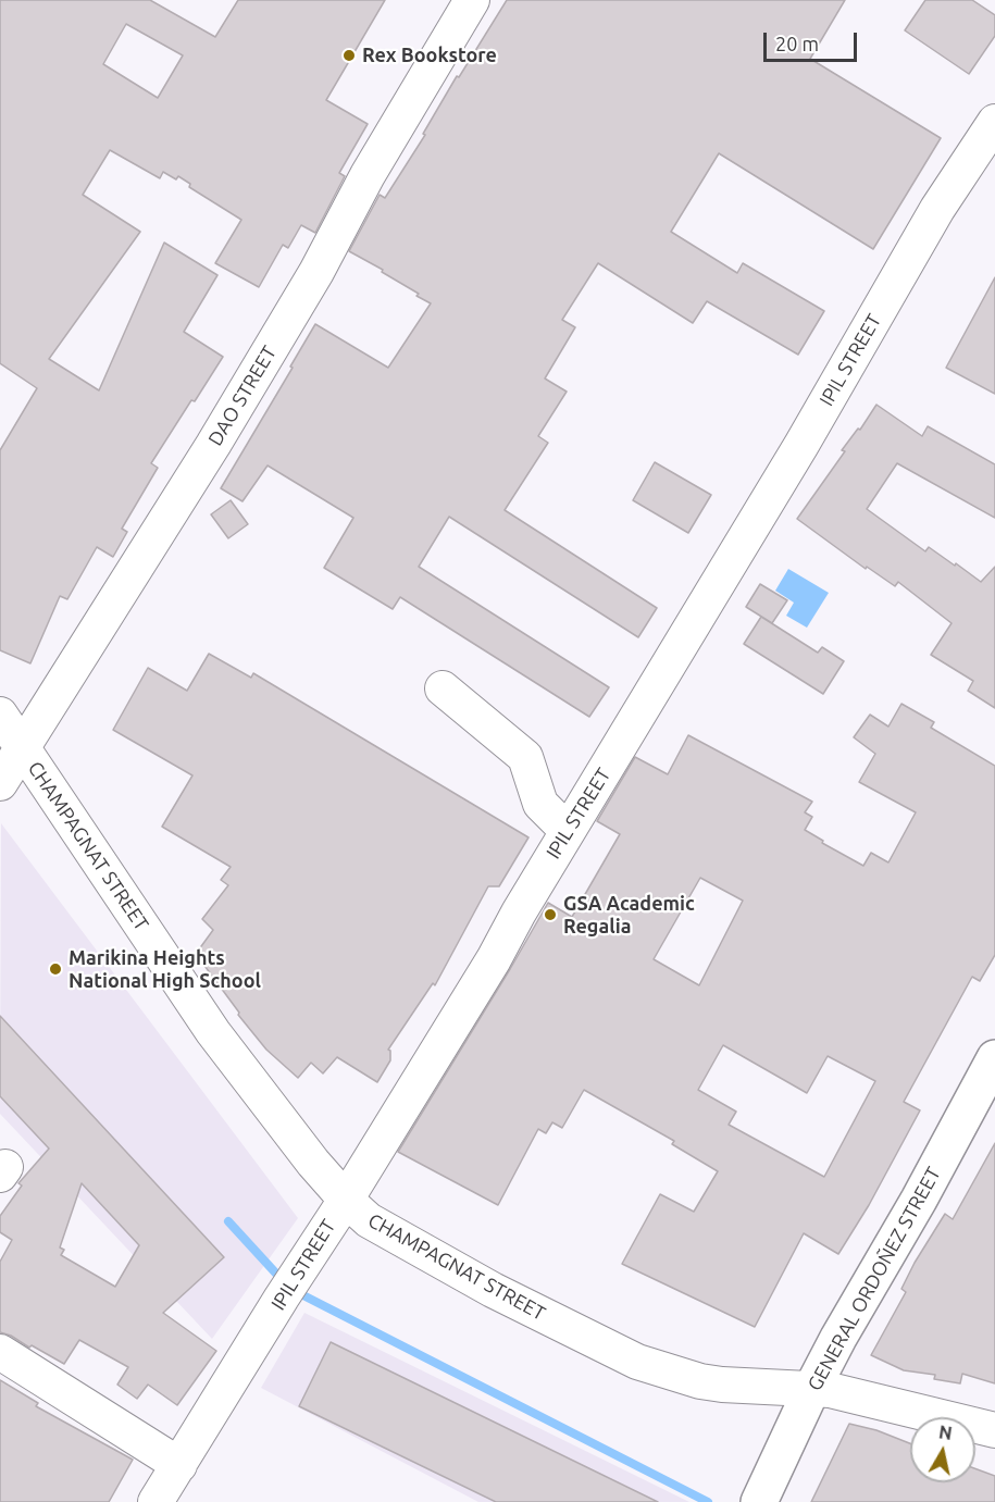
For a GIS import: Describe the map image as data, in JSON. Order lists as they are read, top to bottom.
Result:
{
  "streets": {
    "main road": ["GENERAL ORDOÑEZ STREET"],
    "street": ["IPIL STREET", "DAO STREET", "CHAMPAGNAT STREET"]
  },
  "crossings": [
    ["IPIL STREET", "CHAMPAGNAT STREET"],
    ["DAO STREET", "CHAMPAGNAT STREET"],
    ["CHAMPAGNAT STREET", "GENERAL ORDOÑEZ STREET"]
  ],
  "places": ["Rex Bookstore", "GSA Academic Regalia", "Marikina Heights National High School"],
  "scale_bar": "20 m",
  "north": "top"
}
